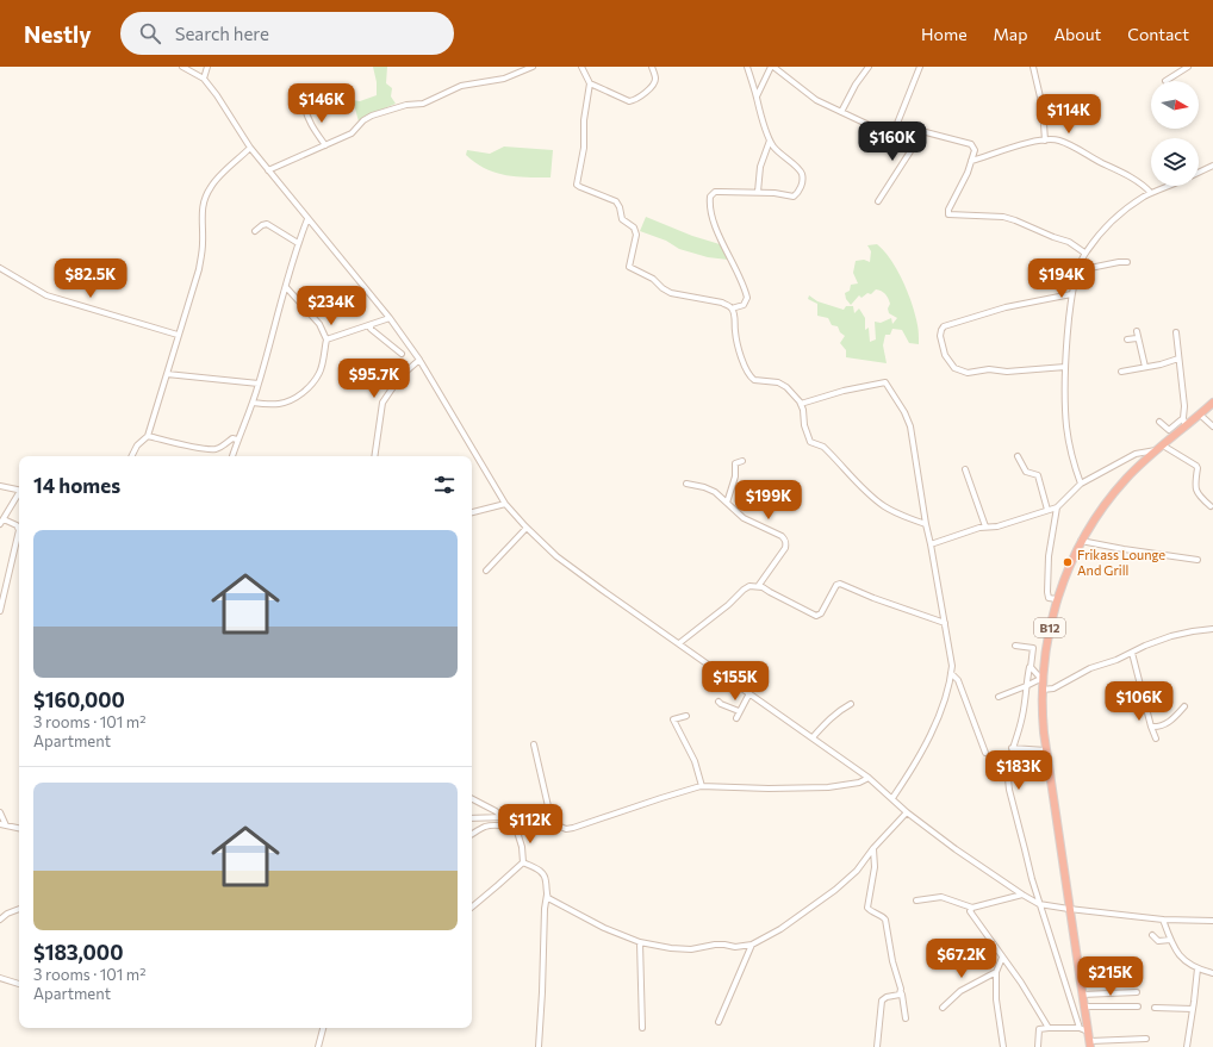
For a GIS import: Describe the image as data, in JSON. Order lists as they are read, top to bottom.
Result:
{
  "streets": {
    "highway": ["B12"]
  },
  "places": ["Frikass Lounge And Grill"],
  "north": "right",
  "page": {
    "header": "Nestly",
    "search": "Search here",
    "nav": [
      "Home",
      "Map",
      "About",
      "Contact"
    ],
    "price": [
      "$146K",
      "$114K",
      "$160K",
      "$82.5K",
      "$194K",
      "$234K",
      "$95.7K",
      "$199K",
      "$155K",
      "$106K",
      "$183K",
      "$112K",
      "$67.2K",
      "$215K"
    ],
    "heading": "14 homes",
    "list": [
      {
        "name": "$160,000",
        "note": "3 rooms · 101 m² · Apartment"
      },
      {
        "name": "$183,000",
        "note": "3 rooms · 101 m² · Apartment"
      }
    ]
  }
}
